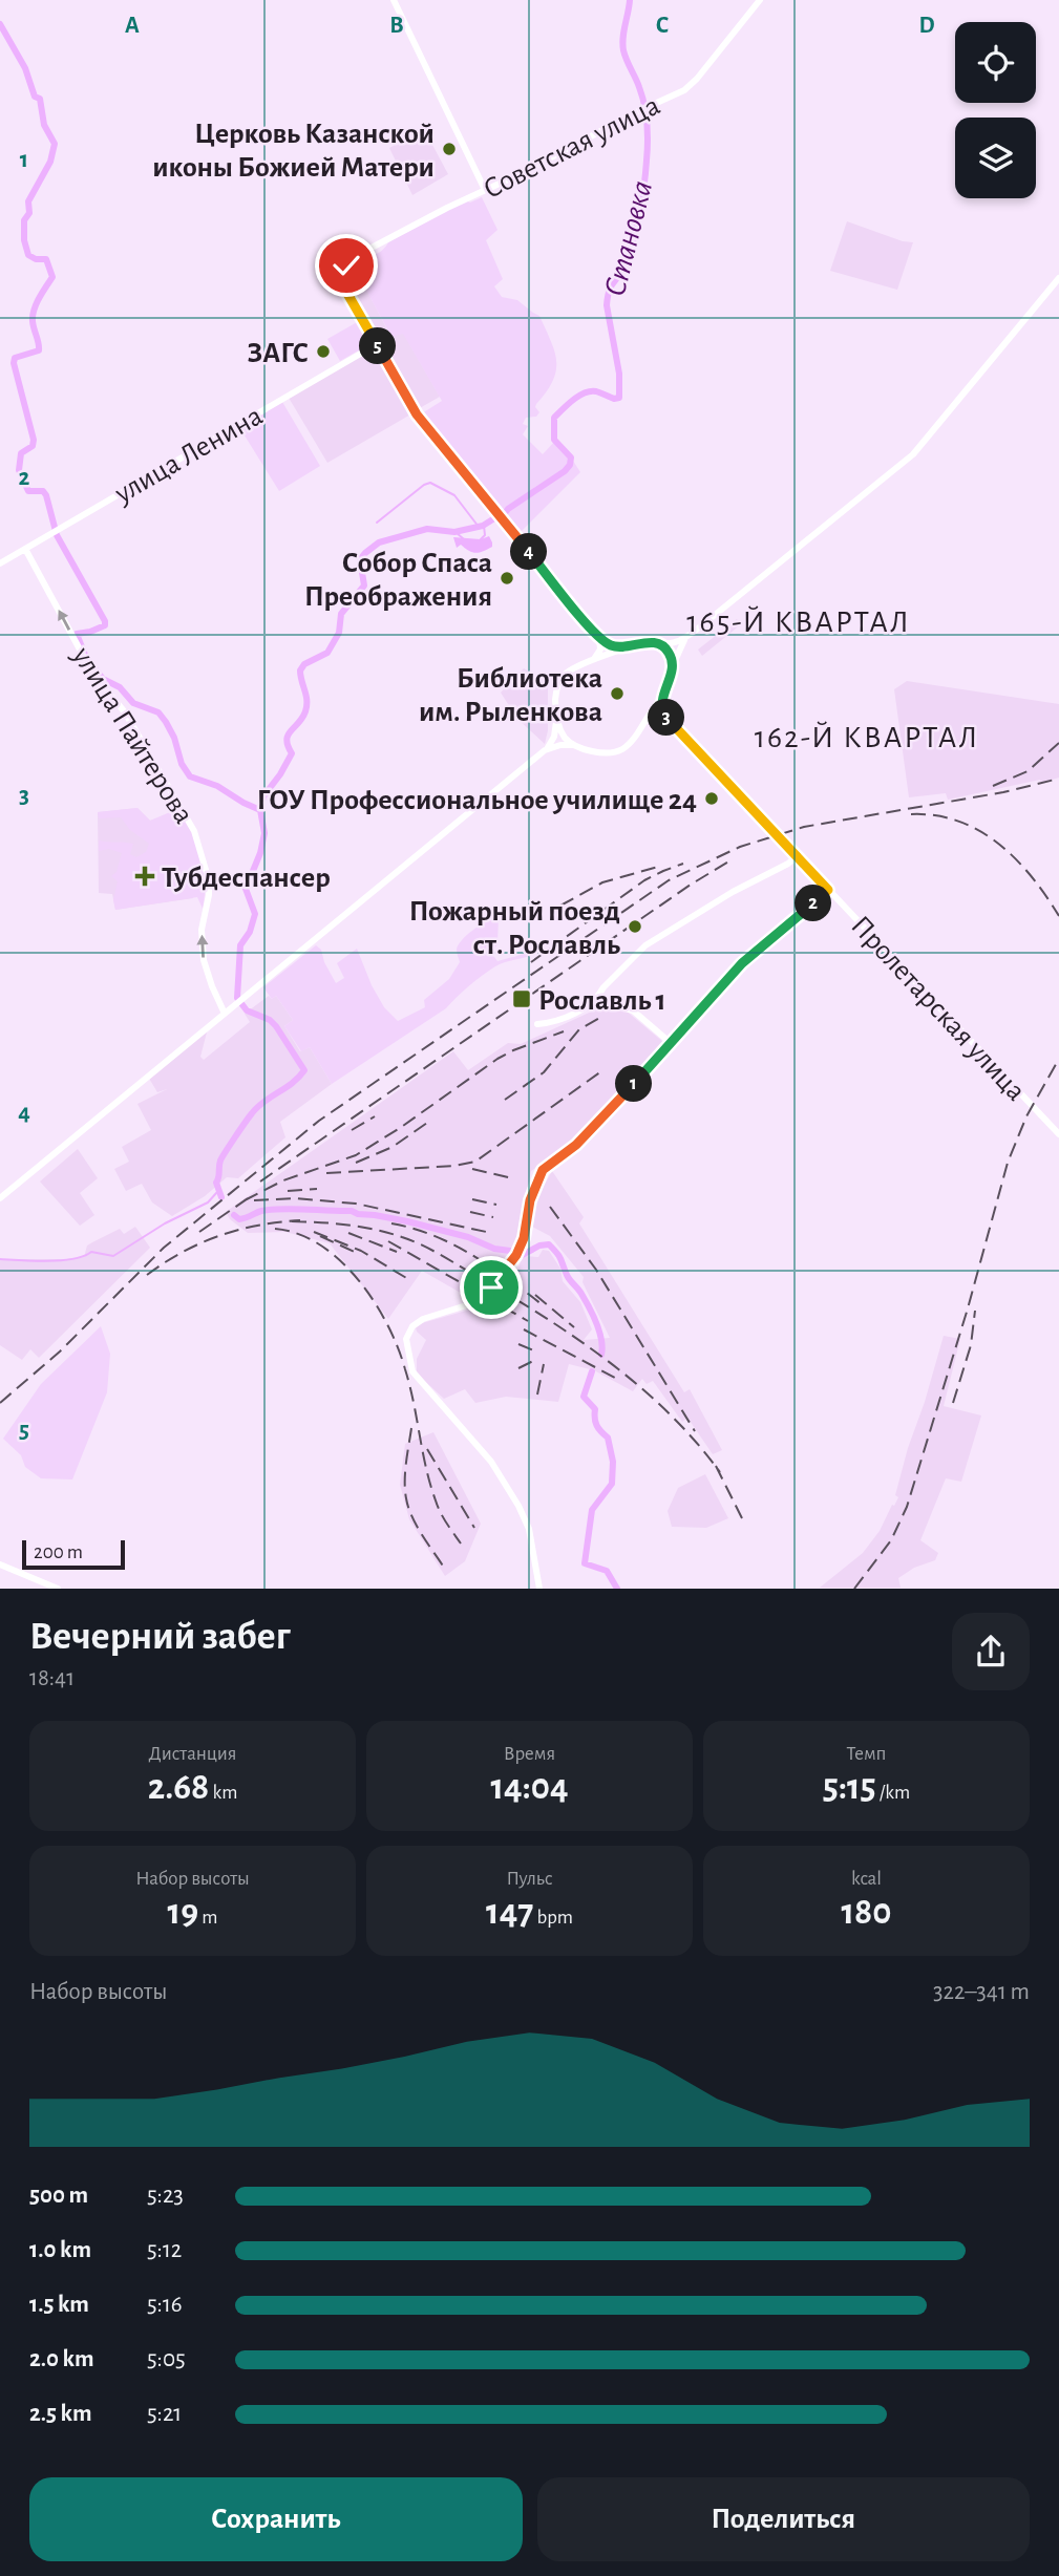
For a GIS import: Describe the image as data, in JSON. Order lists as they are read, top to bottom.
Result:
{
  "streets": {
    "main road": [
      "Советская улица",
      "улица Ленина",
      "улица Пайтерова",
      "Пролетарская улица"
    ]
  },
  "crossings": [
    ["улица Ленина", "улица Пайтерова"]
  ],
  "one_way": ["улица Пайтерова"],
  "districts": ["165-Й КВАРТАЛ", "162-Й КВАРТАЛ"],
  "water": ["Становка"],
  "places": {
    "other": [
      "Церковь Казанской иконы Божией Матери",
      "ЗАГС",
      "Собор Спаса Преображения",
      "Библиотека им. Рыленкова",
      "ГОУ Профессиональное училище 24",
      "Пожарный поезд ст. Рославль"
    ],
    "health": ["Тубдеспансер"],
    "transit": ["Рославль 1"]
  },
  "scale_bar": "200 m",
  "page": {
    "pins": [
      "5",
      "4",
      "3",
      "2",
      "1"
    ],
    "scale": "200 m",
    "heading": ["Вечерний забег", "18:41"],
    "stats": [
      ["Дистанция", "2.68 km"],
      ["Время", "14:04"],
      ["Темп", "5:15 /km"],
      ["Набор высоты", "19 m"],
      ["Пульс", "147 bpm"],
      ["kcal", "180"]
    ],
    "chart": ["Набор высоты", "322–341 m"],
    "list": [
      {
        "name": "500 m",
        "note": "5:23"
      },
      {
        "name": "1.0 km",
        "note": "5:12"
      },
      {
        "name": "1.5 km",
        "note": "5:16"
      },
      {
        "name": "2.0 km",
        "note": "5:05"
      },
      {
        "name": "2.5 km",
        "note": "5:21"
      }
    ],
    "buttons": ["Сохранить", "Поделиться"]
  },
  "grid": {
    "columns": [
      "A",
      "B",
      "C",
      "D"
    ],
    "rows": [
      "1",
      "2",
      "3",
      "4",
      "5"
    ]
  }
}
